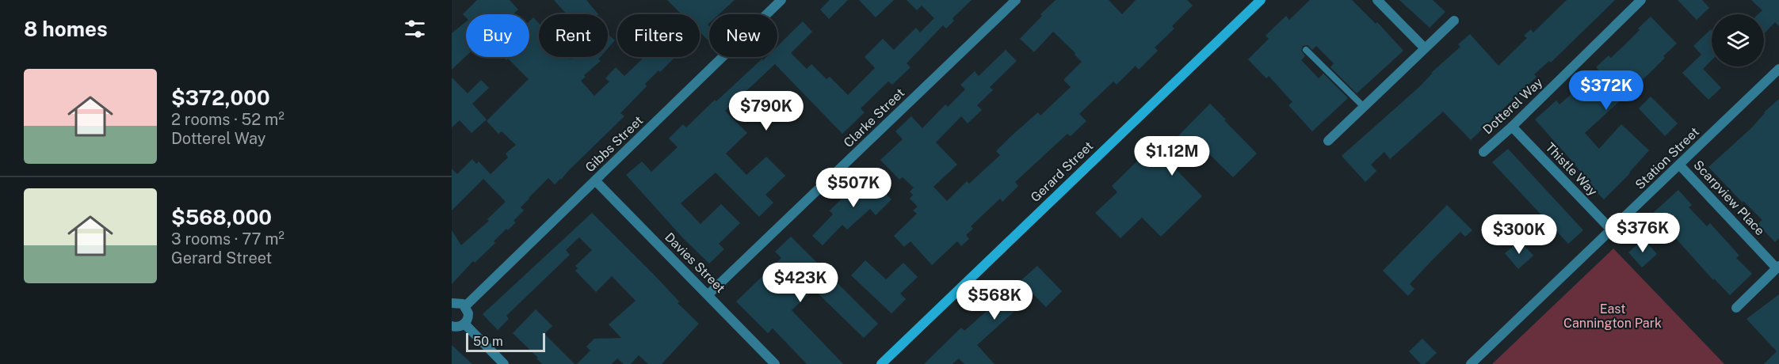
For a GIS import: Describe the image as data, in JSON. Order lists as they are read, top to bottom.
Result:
{
  "streets": {
    "street": [
      "Dotterel Way",
      "Clarke Street",
      "Gibbs Street",
      "Station Street",
      "Thistle Way",
      "Gerard Street",
      "Scarpview Place",
      "Davies Street"
    ]
  },
  "crossings": [
    ["Dotterel Way", "Thistle Way"],
    ["Clarke Street", "Davies Street"],
    ["Gibbs Street", "Davies Street"],
    ["Station Street", "Thistle Way"],
    ["Station Street", "Scarpview Place"]
  ],
  "parks": ["East Cannington Park"],
  "scale_bar": "50 m",
  "page": {
    "heading": "8 homes",
    "chip": [
      "Buy",
      "Rent",
      "Filters",
      "New"
    ],
    "list": [
      {
        "name": "$372,000",
        "note": "2 rooms · 52 m² · Dotterel Way"
      },
      {
        "name": "$568,000",
        "note": "3 rooms · 77 m² · Gerard Street"
      }
    ],
    "price": [
      "$372K",
      "$790K",
      "$1.12M",
      "$507K",
      "$376K",
      "$300K",
      "$423K",
      "$568K"
    ],
    "scale": "50 m"
  }
}
